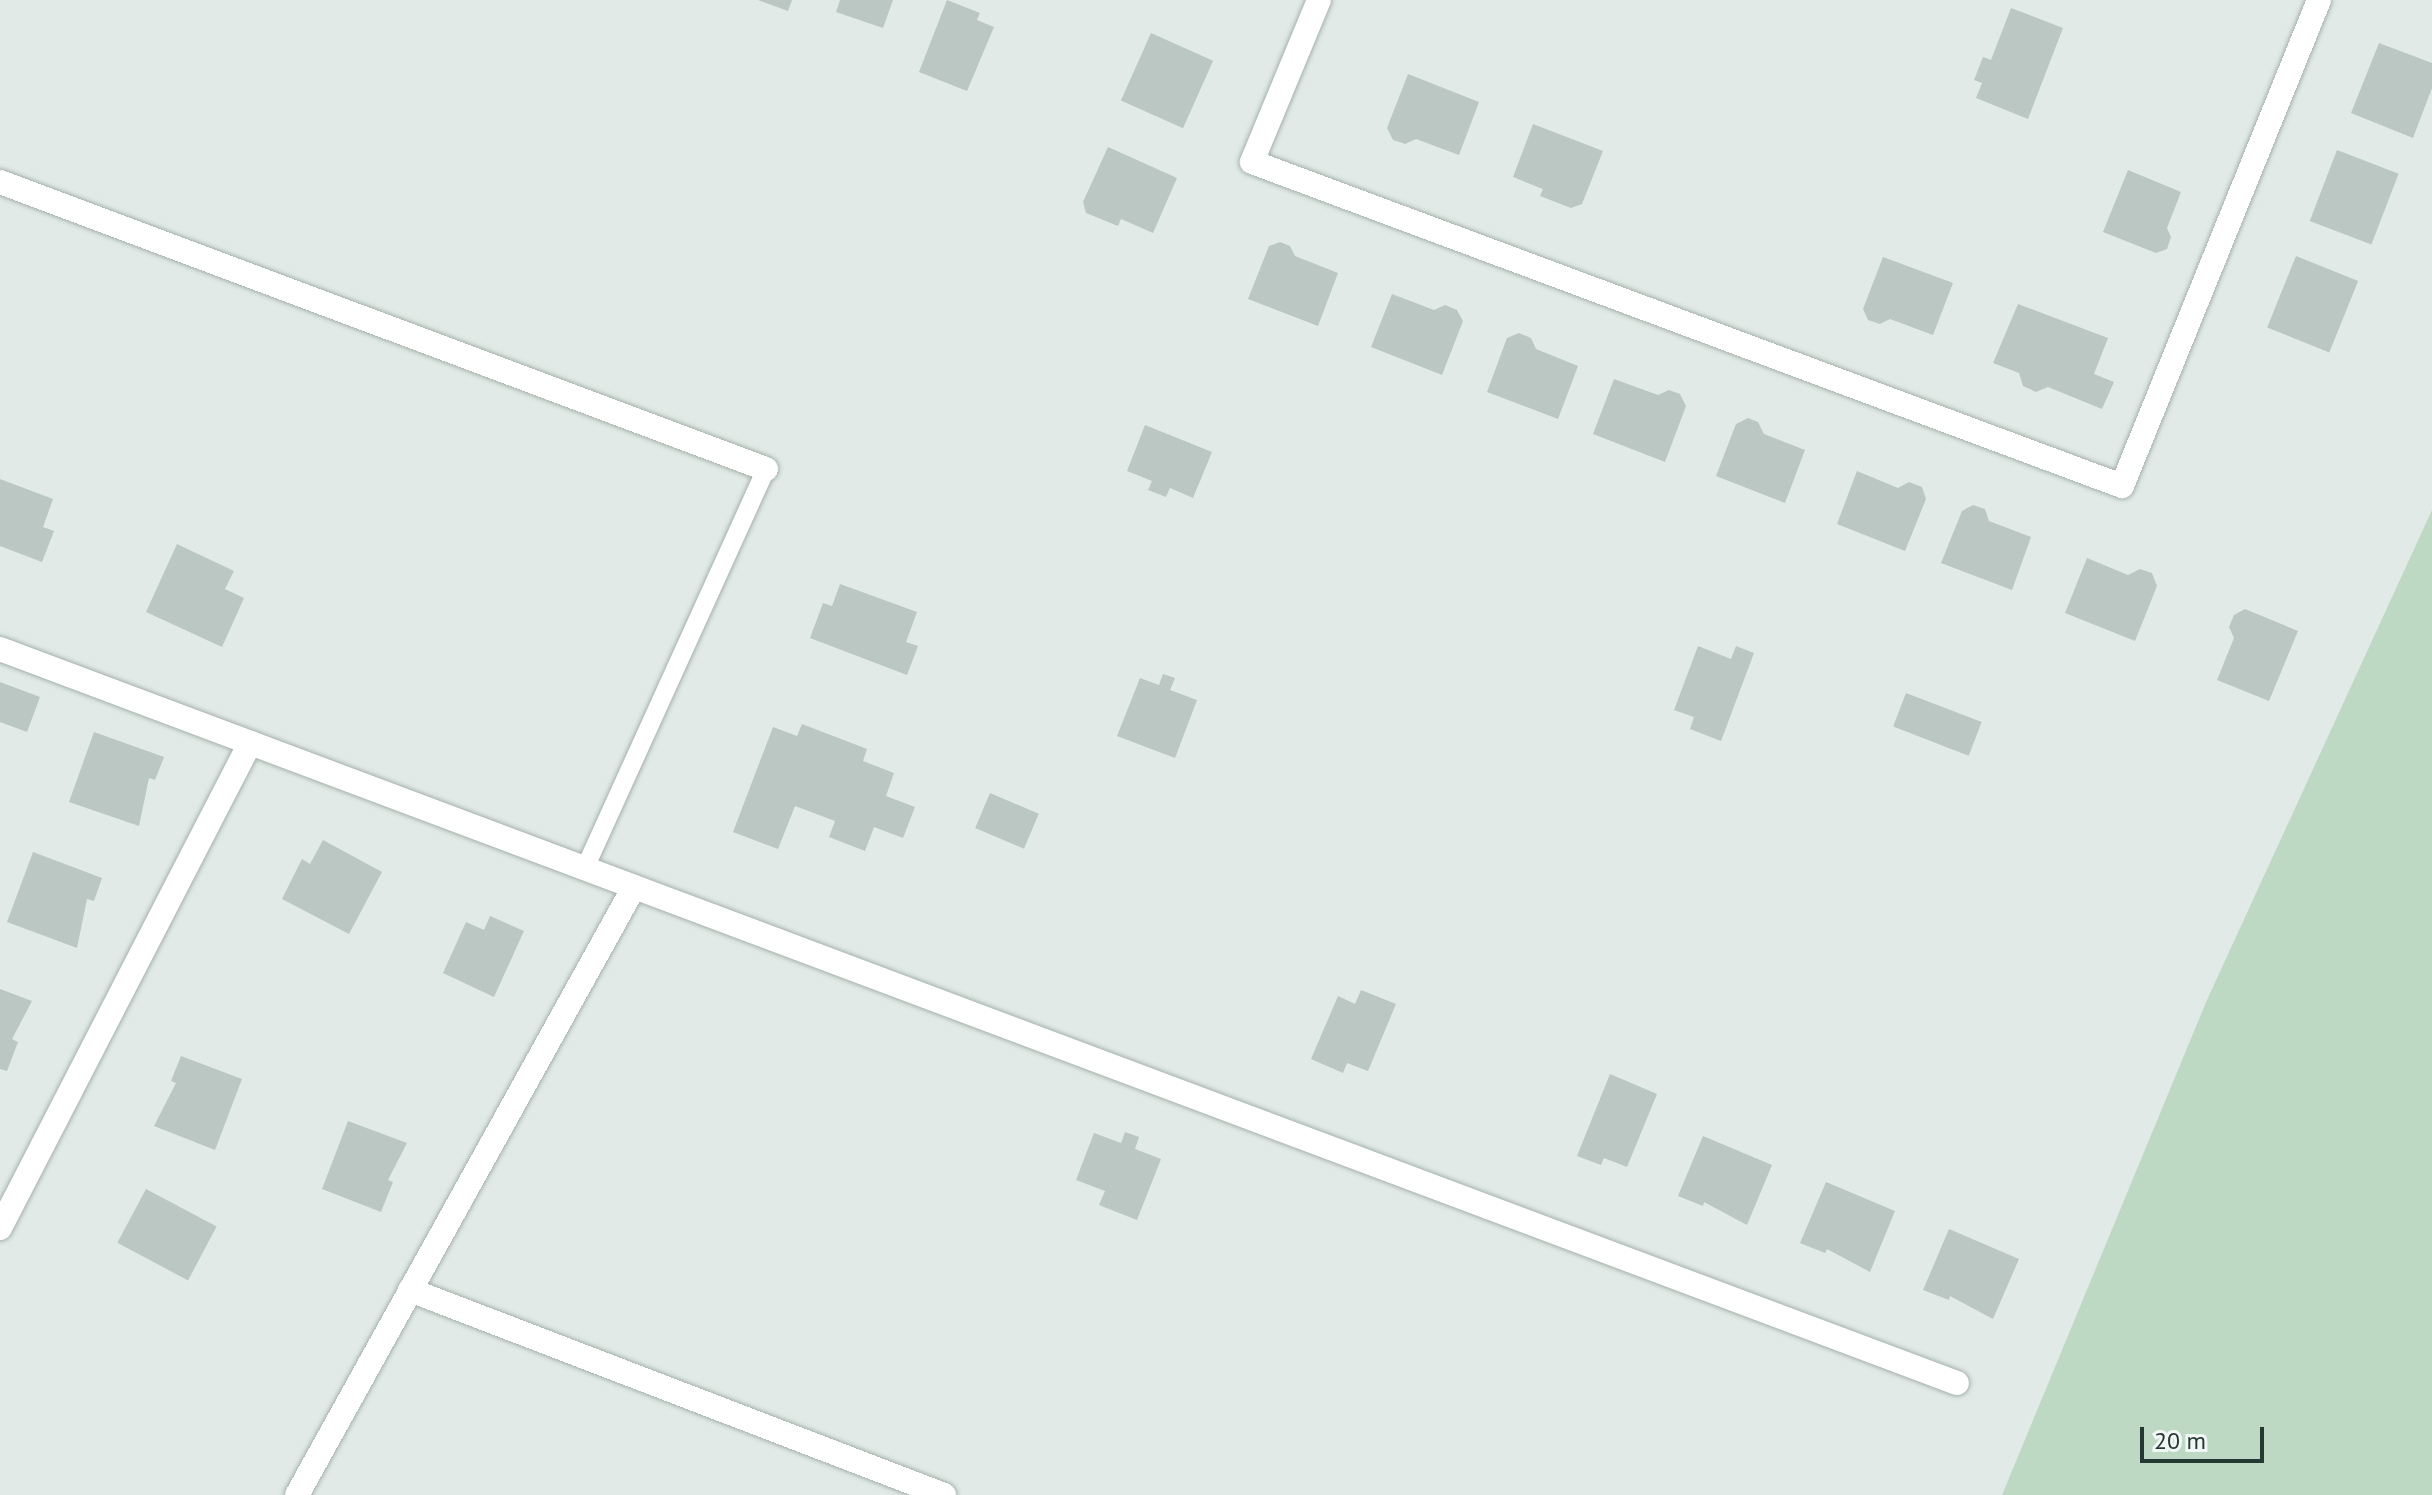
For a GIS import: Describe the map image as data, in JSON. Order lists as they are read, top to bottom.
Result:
{
  "scale_bar": "20 m"
}
